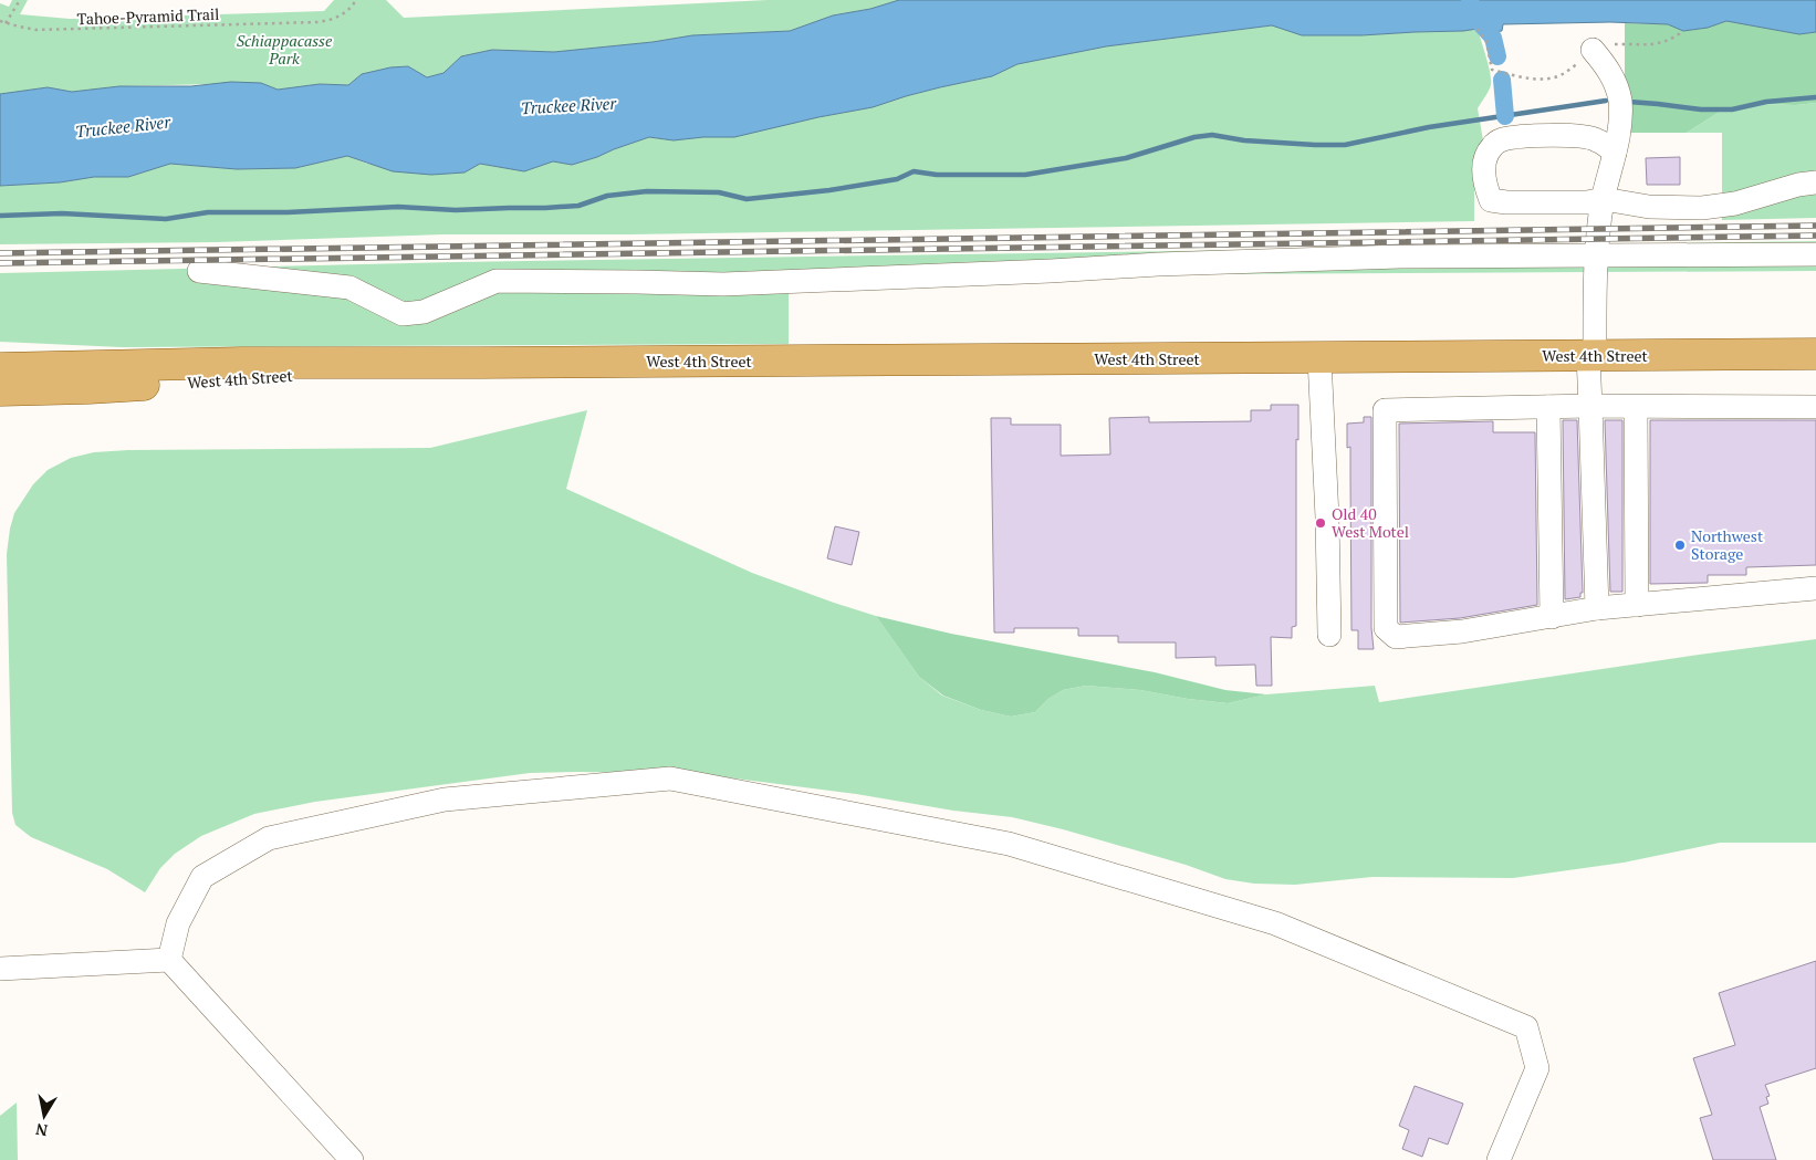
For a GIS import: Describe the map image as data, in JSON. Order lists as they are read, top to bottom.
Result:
{
  "streets": {
    "main road": ["West 4th Street"],
    "path": ["Tahoe-Pyramid Trail"]
  },
  "water": ["Truckee River"],
  "parks": ["Schiappacasse Park"],
  "places": ["Old 40 West Motel", "Northwest Storage"],
  "north": "bottom"
}
